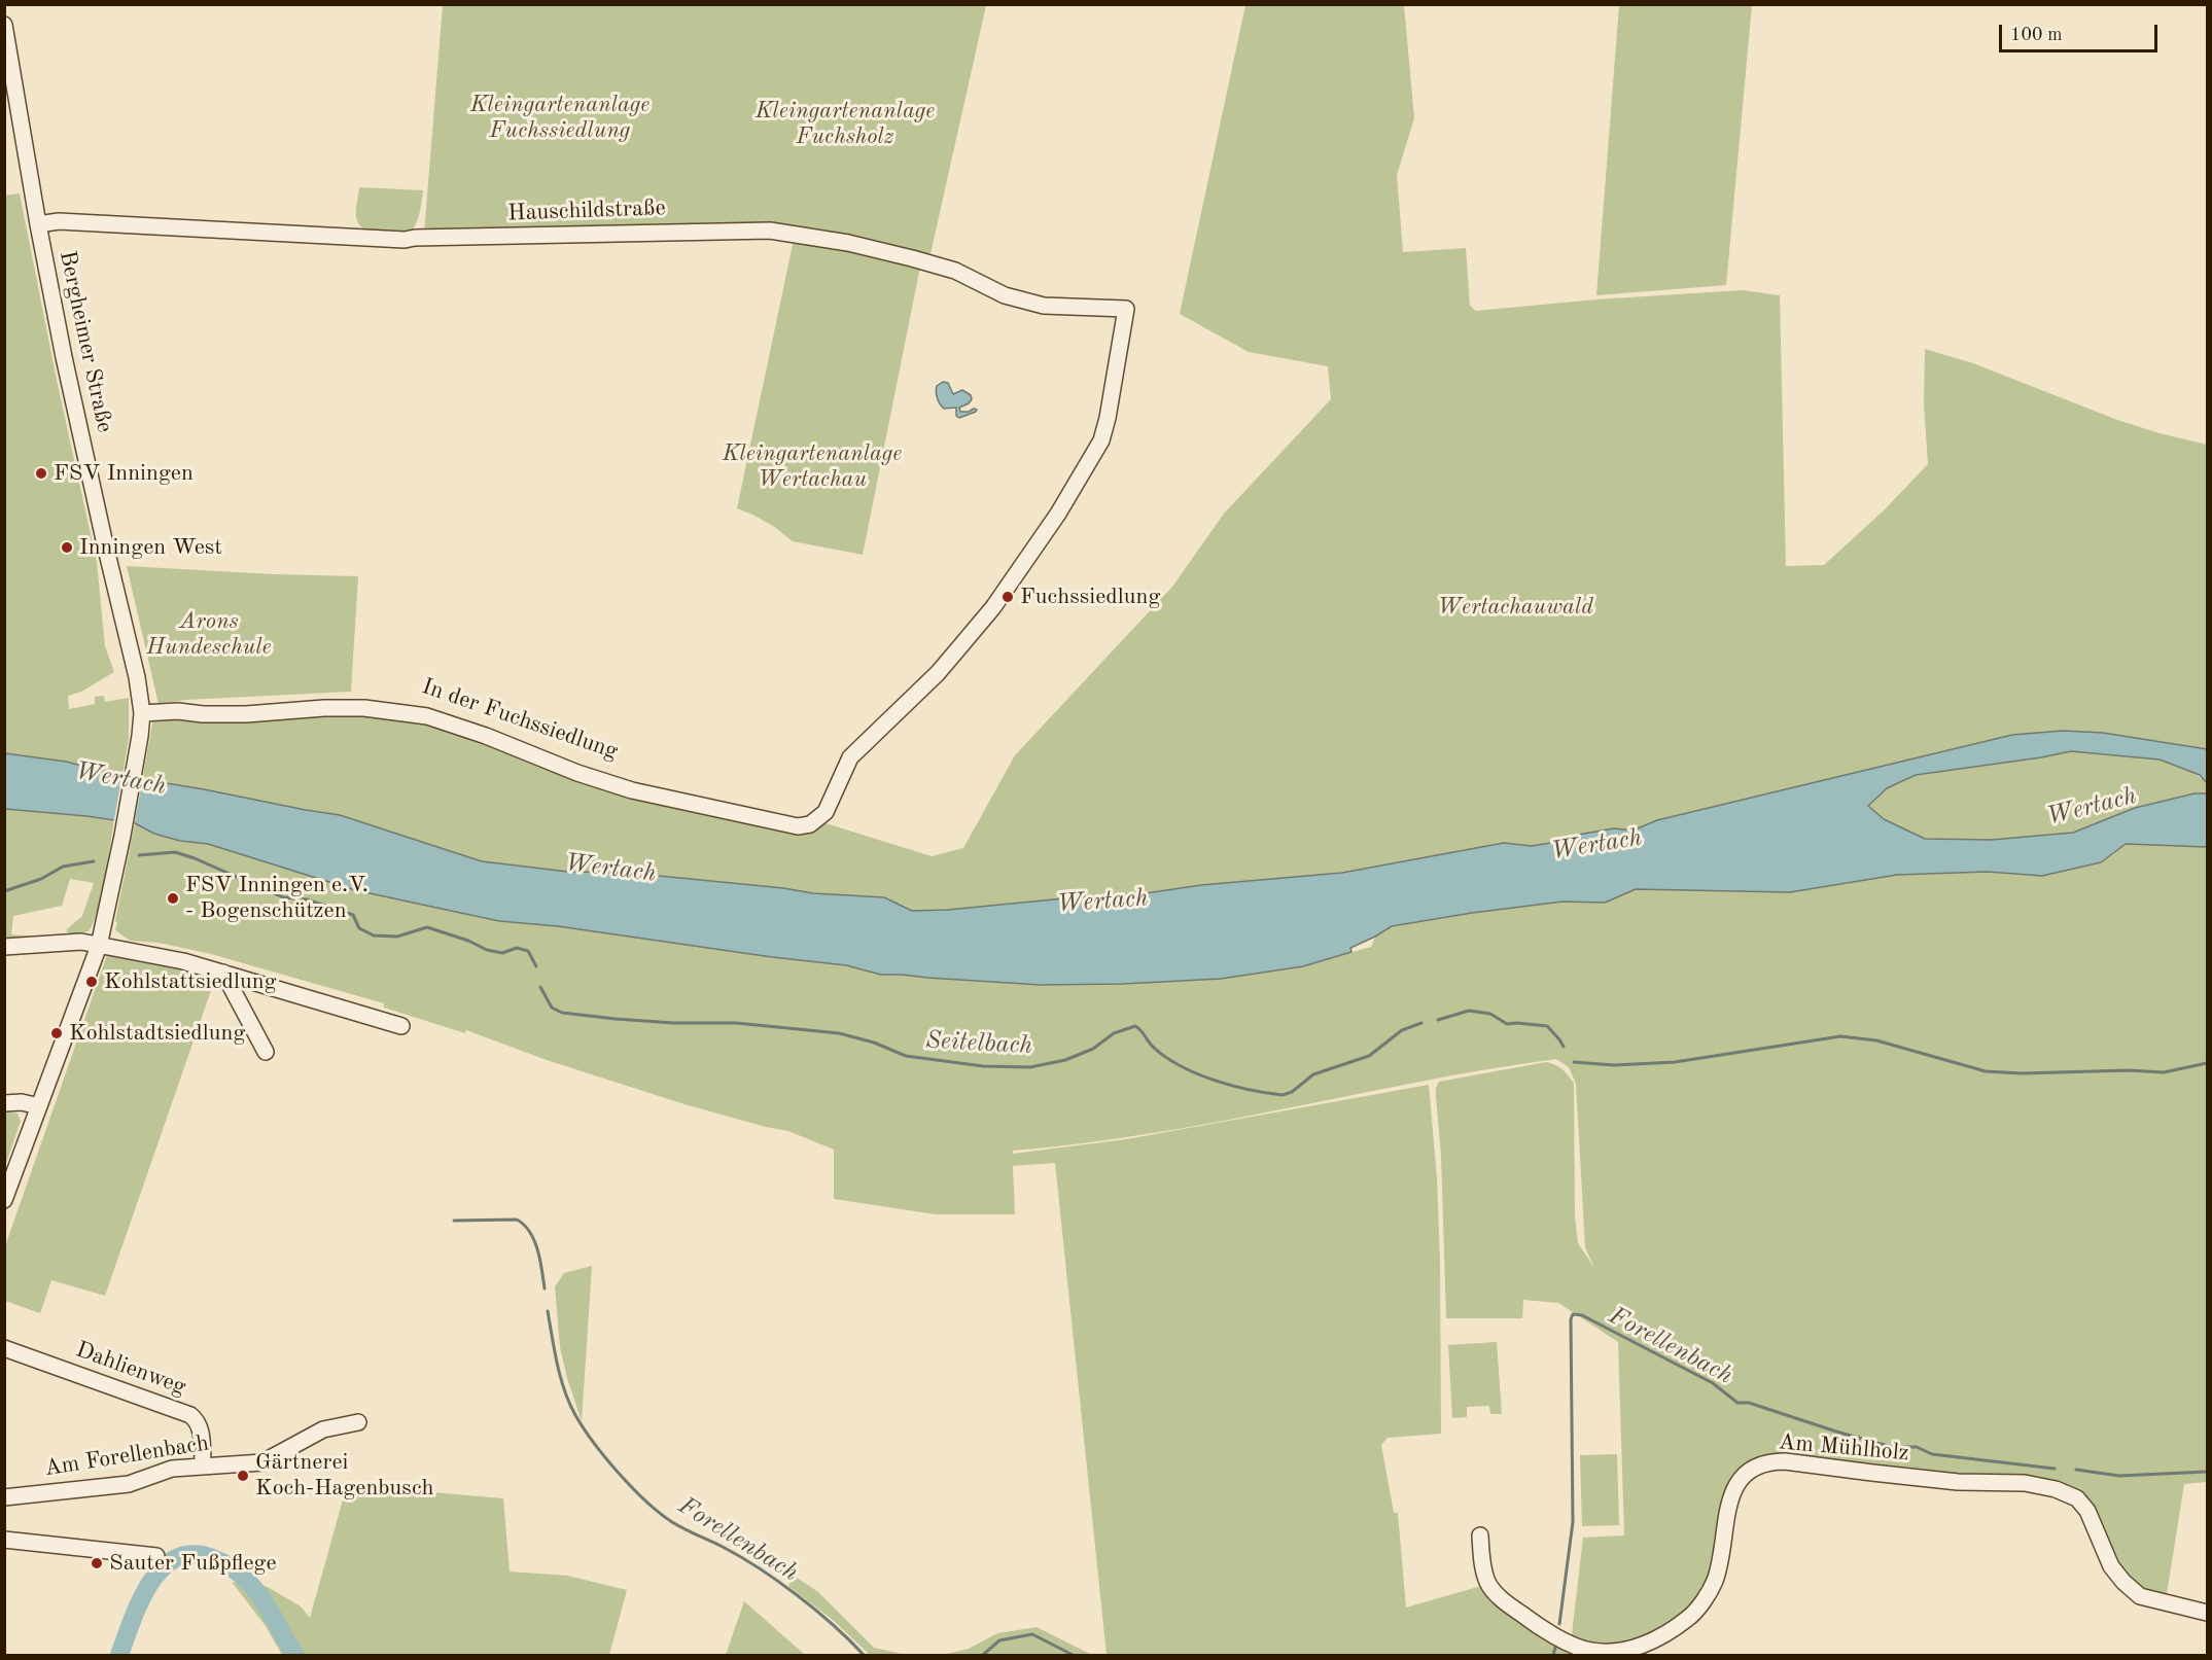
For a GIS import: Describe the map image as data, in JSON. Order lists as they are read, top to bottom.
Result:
{
  "streets": {
    "street": [
      "Hauschildstraße",
      "Bergheimer Straße",
      "In der Fuchssiedlung",
      "Dahlienweg",
      "Am Mühlholz",
      "Am Forellenbach"
    ]
  },
  "crossings": [
    ["Hauschildstraße", "Bergheimer Straße"],
    ["Hauschildstraße", "In der Fuchssiedlung"],
    ["Bergheimer Straße", "In der Fuchssiedlung"],
    ["Dahlienweg", "Am Forellenbach"]
  ],
  "water": ["Wertach", "Seitelbach", "Forellenbach"],
  "parks": [
    "Kleingartenanlage Fuchssiedlung",
    "Kleingartenanlage Fuchsholz",
    "Kleingartenanlage Wertachau",
    "Wertachauwald",
    "Arons Hundeschule"
  ],
  "places": [
    "FSV Inningen",
    "Inningen West",
    "Fuchssiedlung",
    "FSV Inningen e.V. - Bogenschützen",
    "Kohlstattsiedlung",
    "Kohlstadtsiedlung",
    "Gärtnerei Koch-Hagenbusch",
    "Sauter Fußpflege"
  ],
  "scale_bar": "100 m"
}
